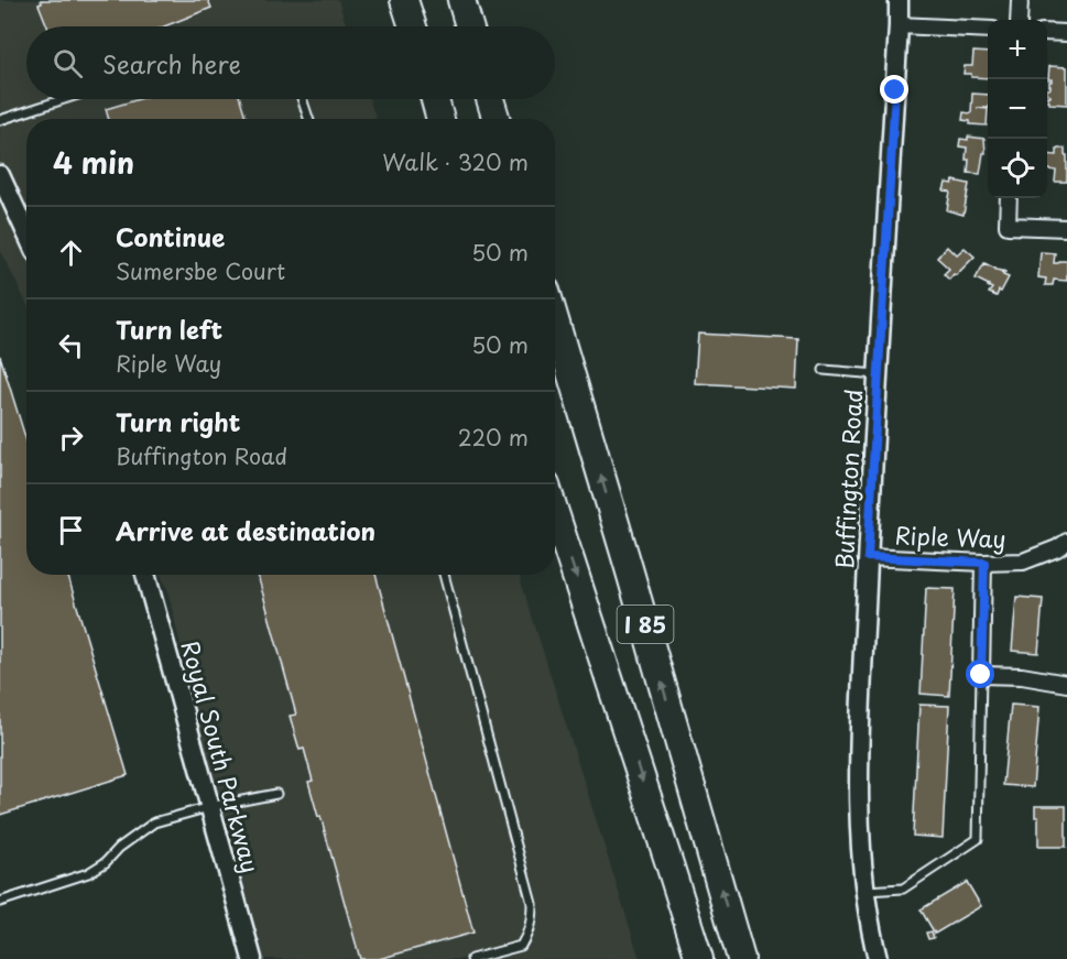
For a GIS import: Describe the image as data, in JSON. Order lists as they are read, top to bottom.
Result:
{
  "streets": {
    "highway": ["I 85"],
    "street": ["Buffington Road", "Riple Way", "Royal South Parkway"]
  },
  "crossings": [
    ["Buffington Road", "Riple Way"]
  ],
  "page": {
    "map_buttons": ["+", "−"],
    "search": "Search here",
    "heading": ["4 min", "Walk · 320 m"],
    "list": [
      ["Continue", "Sumersbe Court", "50 m"],
      ["Turn left", "Riple Way", "50 m"],
      ["Turn right", "Buffington Road", "220 m"],
      "Arrive at destination"
    ]
  }
}
